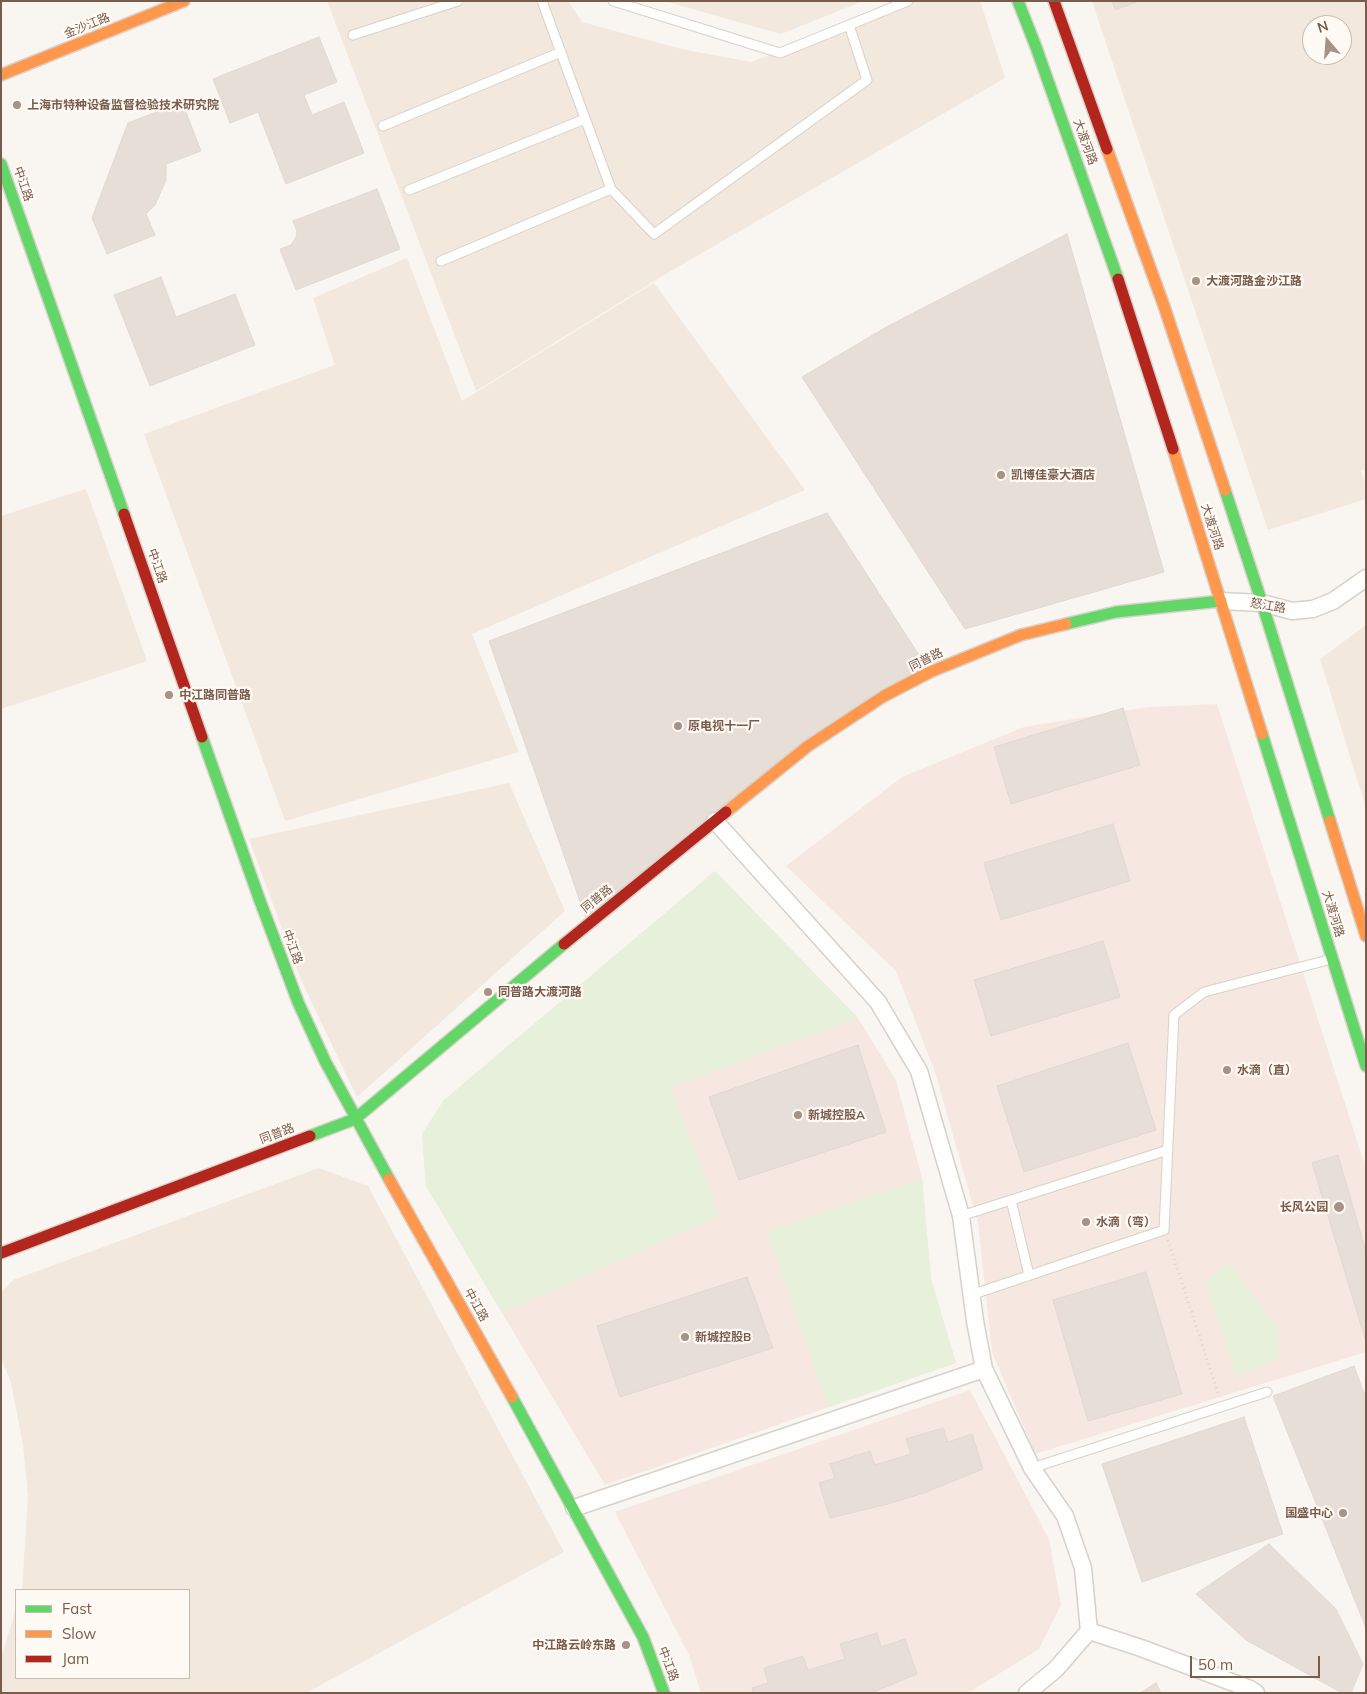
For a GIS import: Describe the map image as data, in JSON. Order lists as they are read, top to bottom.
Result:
{
  "streets": {
    "street": [
      "金沙江路",
      "大渡河路",
      "中江路",
      "怒江路",
      "同普路"
    ]
  },
  "crossings": [
    ["大渡河路", "怒江路"],
    ["大渡河路", "同普路"],
    ["中江路", "同普路"],
    ["怒江路", "同普路"]
  ],
  "places": [
    "上海市特种设备监督检验技术研究院",
    "大渡河路金沙江路",
    "凯博佳豪大酒店",
    "中江路同普路",
    "原电视十一厂",
    "同普路大渡河路",
    "水滴（直）",
    "新城控股A",
    "长风公园",
    "水滴（弯）",
    "新城控股B",
    "国盛中心",
    "中江路云岭东路"
  ],
  "legend": ["Fast", "Slow", "Jam"],
  "scale_bar": "50 m",
  "north": "top"
}
